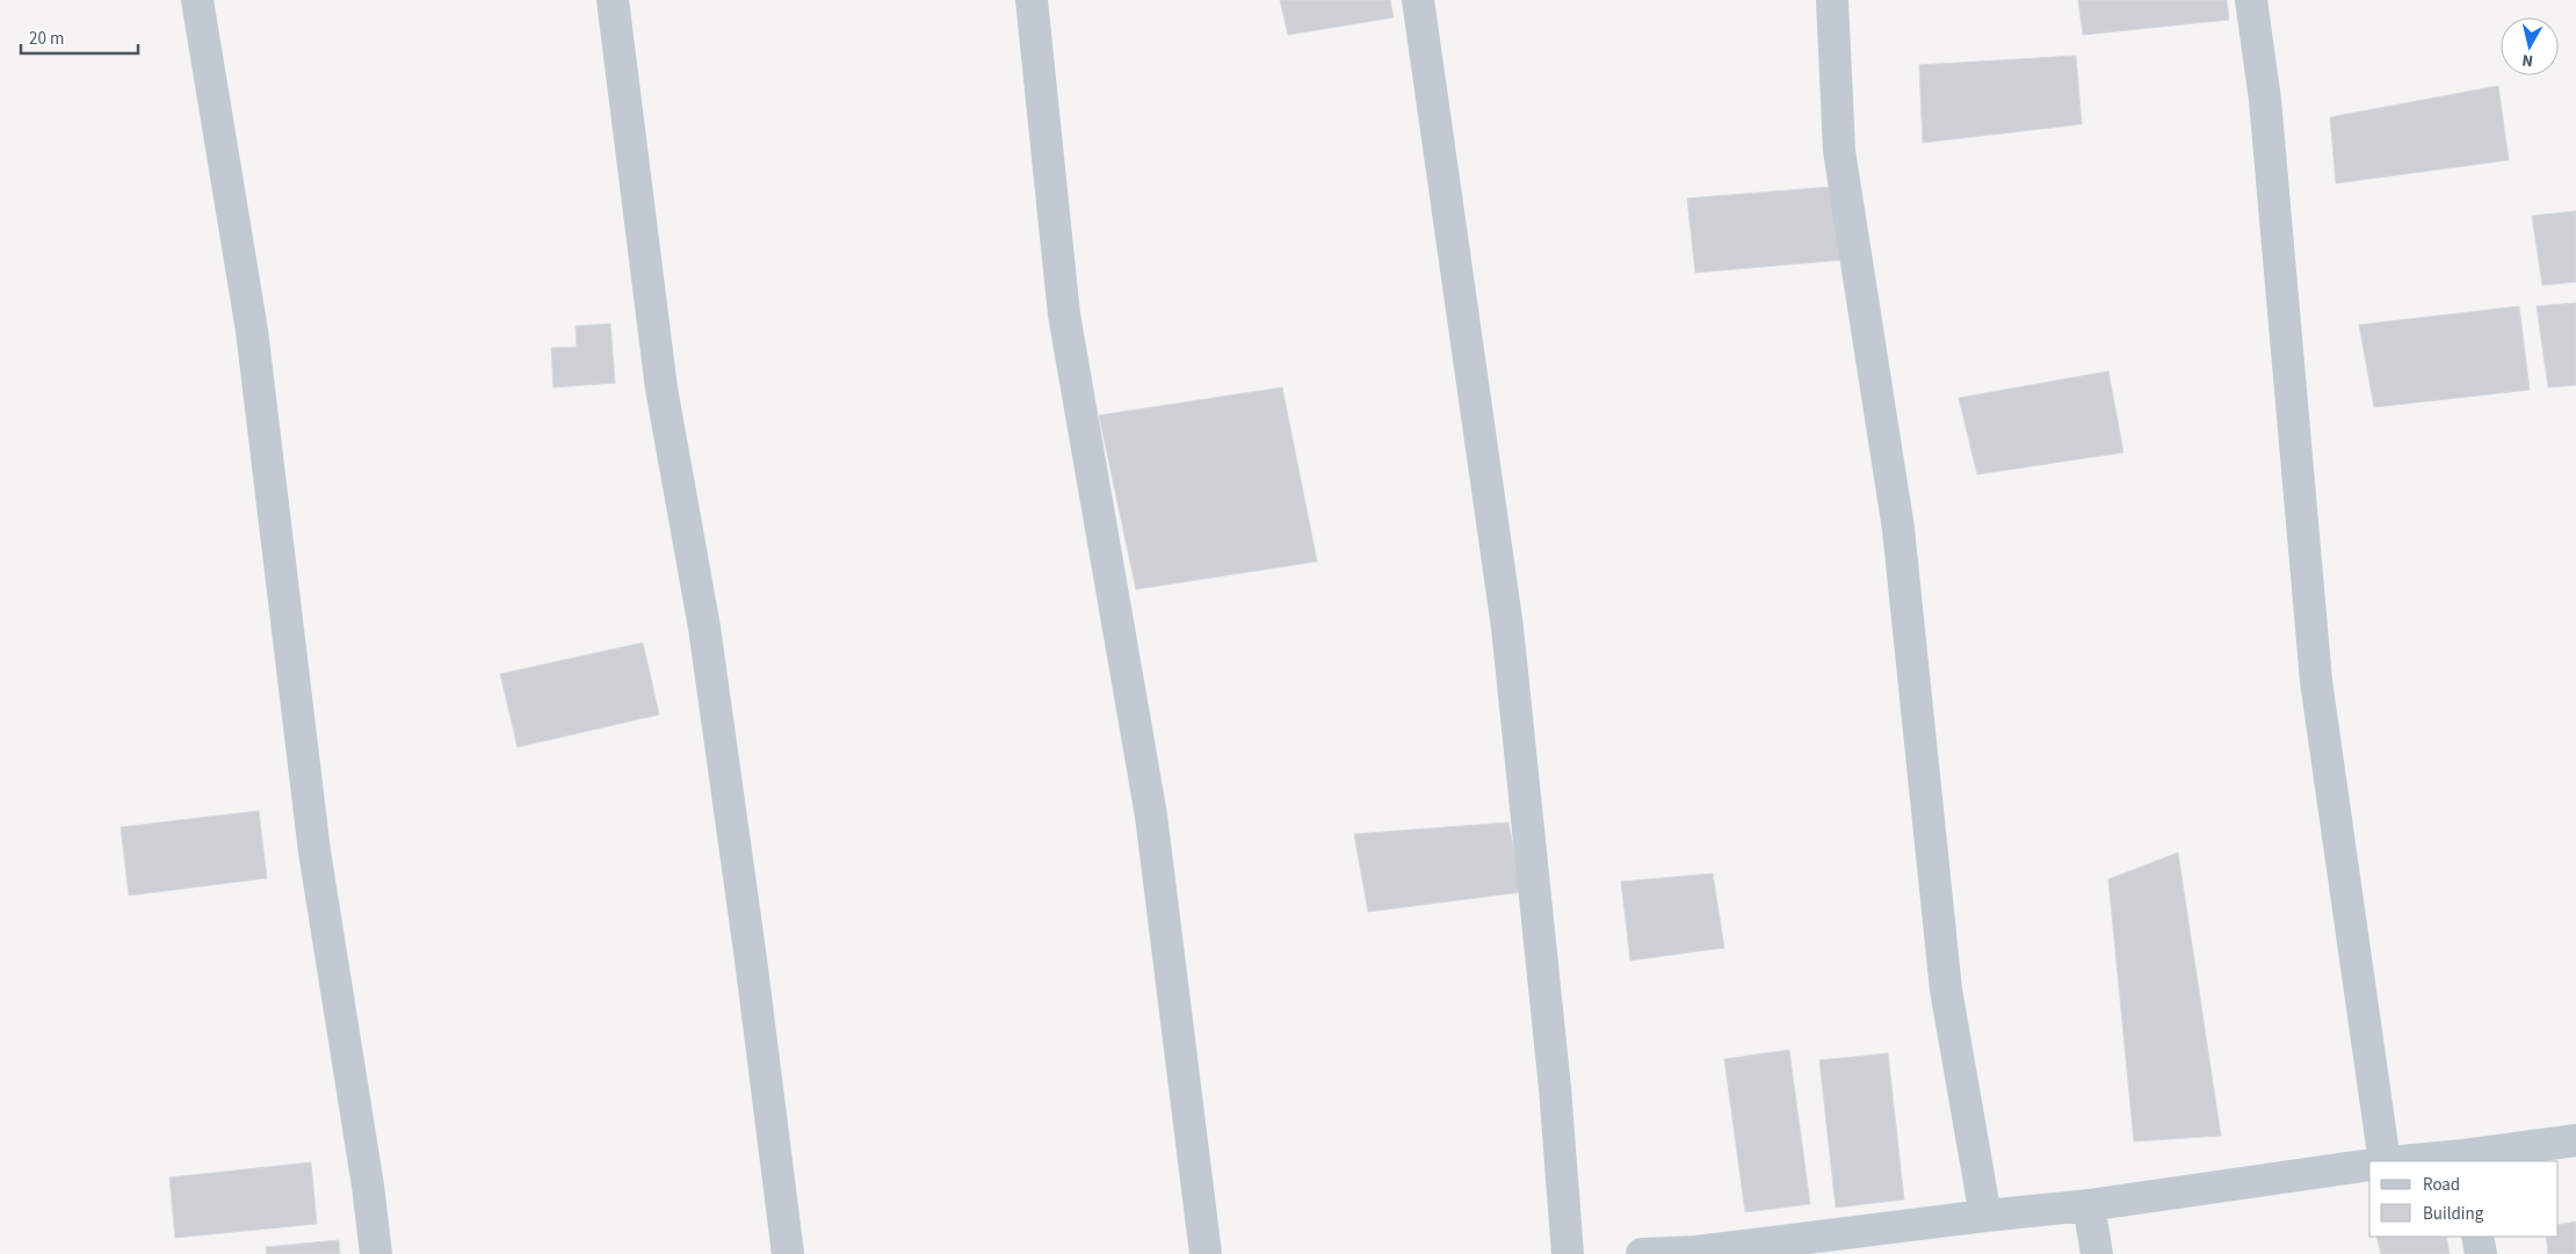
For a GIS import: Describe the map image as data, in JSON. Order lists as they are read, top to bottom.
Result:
{
  "legend": ["Road", "Building"],
  "scale_bar": "20 m",
  "north": "bottom"
}
